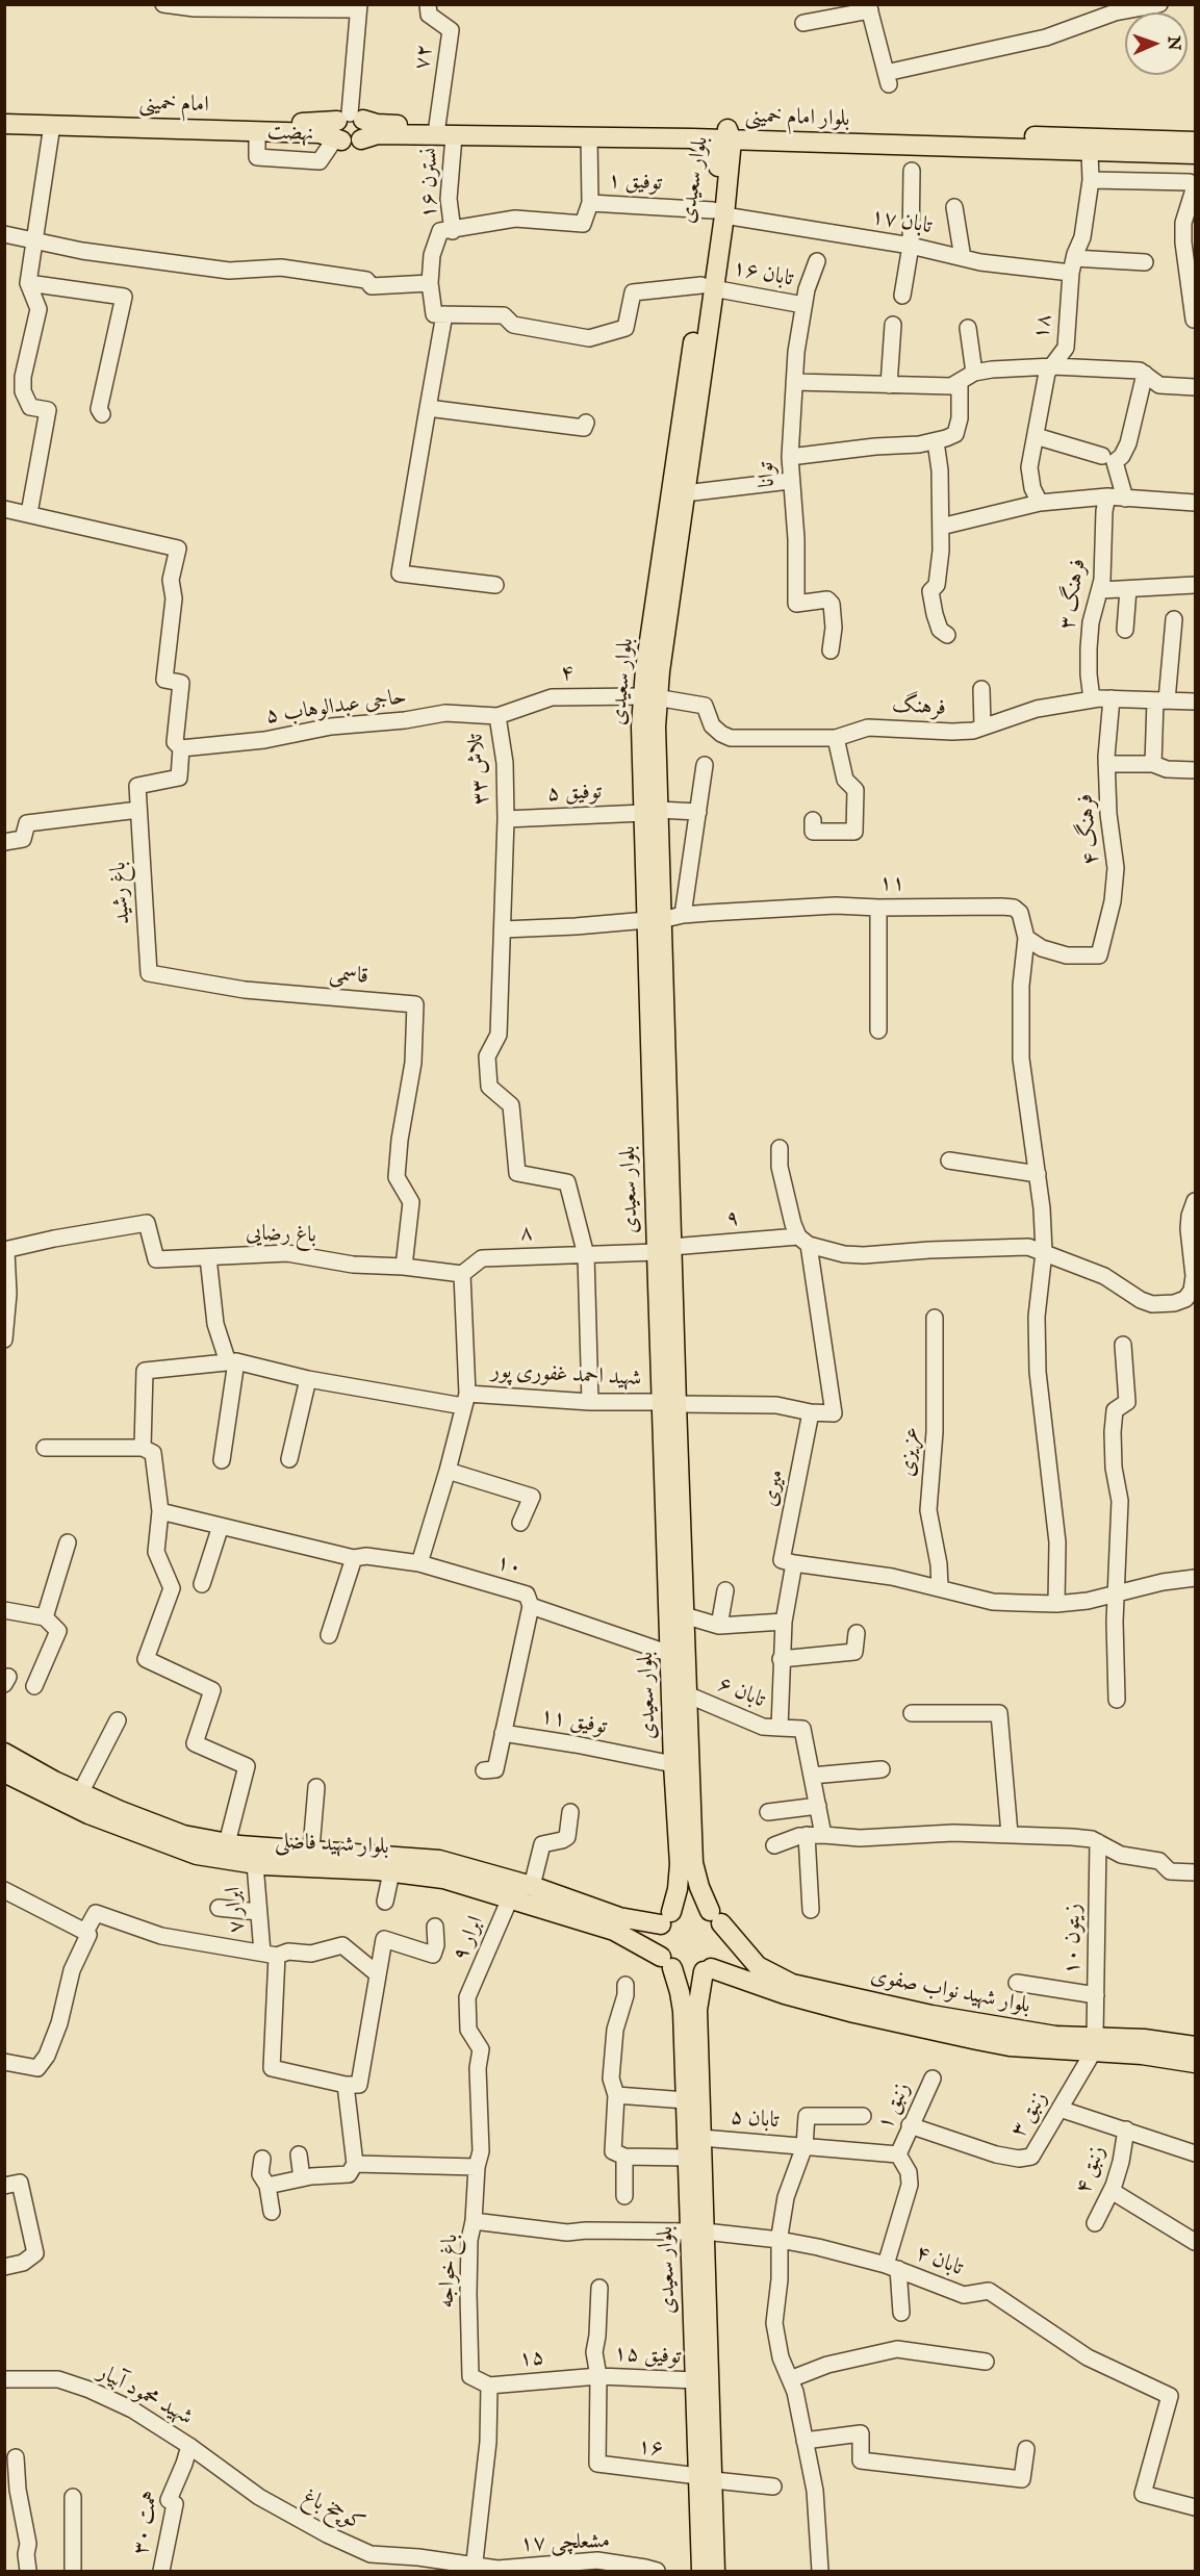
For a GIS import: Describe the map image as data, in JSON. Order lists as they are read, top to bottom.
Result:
{
  "streets": {
    "main road": [
      "امام خمینی",
      "بلوار امام خمینی",
      "بلوار سعیدی",
      "بلوار شهید فاضلی",
      "بلوار شهید نواب صفوی"
    ],
    "street": [
      "۷۲",
      "نهضت",
      "نسترن ۱۶",
      "توفیق ۱",
      "تابان ۱۷",
      "تابان ۱۶",
      "۱۸",
      "توانا",
      "فرهنگ ۳",
      "۴",
      "حاجی عبدالوهاب ۵",
      "فرهنگ",
      "تلاش ۳۳",
      "توفیق ۵",
      "فرهنگ ۴",
      "۱۱",
      "باغ رشید",
      "قاسمی",
      "۹",
      "۸",
      "باغ رضایی",
      "شهید احمد غفوری پور",
      "عزیزی",
      "میری",
      "۱۰",
      "تابان ۶",
      "توفیق ۱۱",
      "ابرار ۷",
      "ابرار ۹",
      "زیتون ۱۰",
      "زنبق ۱",
      "زنبق ۳",
      "تابان ۵",
      "زنبق ۴",
      "تابان ۴",
      "باغ خواجه",
      "توفیق ۱۵",
      "۱۵",
      "شهید محمود آبیار",
      "۱۶",
      "کوچخ باغ",
      "همت ۳۰",
      "مشعلچی ۱۷"
    ]
  },
  "crossings": [
    ["۷۲", "بلوار امام خمینی"],
    ["۷۲", "نسترن ۱۶"],
    ["امام خمینی", "بلوار امام خمینی"],
    ["امام خمینی", "نهضت"],
    ["بلوار امام خمینی", "نهضت"],
    ["بلوار امام خمینی", "بلوار سعیدی"],
    ["بلوار امام خمینی", "نسترن ۱۶"],
    ["بلوار امام خمینی", "۱۸"],
    ["بلوار سعیدی", "توفیق ۱"],
    ["بلوار سعیدی", "تابان ۱۷"],
    ["بلوار سعیدی", "تابان ۱۶"],
    ["بلوار سعیدی", "۴"],
    ["بلوار سعیدی", "فرهنگ"],
    ["بلوار سعیدی", "توفیق ۵"],
    ["بلوار سعیدی", "۱۱"],
    ["بلوار سعیدی", "۹"],
    ["بلوار سعیدی", "۸"],
    ["بلوار سعیدی", "شهید احمد غفوری پور"],
    ["بلوار سعیدی", "۱۰"],
    ["بلوار سعیدی", "تابان ۶"],
    ["بلوار سعیدی", "توفیق ۱۱"],
    ["بلوار سعیدی", "بلوار شهید فاضلی"],
    ["بلوار سعیدی", "بلوار شهید نواب صفوی"],
    ["بلوار سعیدی", "تابان ۵"],
    ["بلوار سعیدی", "تابان ۴"],
    ["بلوار سعیدی", "توفیق ۱۵"],
    ["بلوار سعیدی", "۱۶"],
    ["توفیق ۱", "تابان ۱۷"],
    ["تابان ۱۷", "۱۸"],
    ["تابان ۱۶", "توانا"],
    ["فرهنگ ۳", "فرهنگ"],
    ["۴", "حاجی عبدالوهاب ۵"],
    ["۴", "فرهنگ"],
    ["۴", "تلاش ۳۳"],
    ["حاجی عبدالوهاب ۵", "تلاش ۳۳"],
    ["حاجی عبدالوهاب ۵", "باغ رشید"],
    ["فرهنگ", "فرهنگ ۴"],
    ["تلاش ۳۳", "توفیق ۵"],
    ["تلاش ۳۳", "۱۱"],
    ["تلاش ۳۳", "۸"],
    ["فرهنگ ۴", "۱۱"],
    ["باغ رشید", "قاسمی"],
    ["قاسمی", "باغ رضایی"],
    ["۹", "۸"],
    ["شهید احمد غفوری پور", "میری"],
    ["بلوار شهید فاضلی", "ابرار ۷"],
    ["بلوار شهید فاضلی", "ابرار ۹"],
    ["بلوار شهید فاضلی", "بلوار شهید نواب صفوی"],
    ["ابرار ۹", "باغ خواجه"],
    ["زیتون ۱۰", "بلوار شهید نواب صفوی"],
    ["زیتون ۱۰", "زنبق ۳"],
    ["بلوار شهید نواب صفوی", "زنبق ۳"],
    ["زنبق ۱", "زنبق ۳"],
    ["زنبق ۱", "تابان ۵"],
    ["تابان ۴", "باغ خواجه"],
    ["باغ خواجه", "۱۵"],
    ["توفیق ۱۵", "۱۵"],
    ["توفیق ۱۵", "۱۶"],
    ["۱۵", "۱۶"],
    ["شهید محمود آبیار", "کوچخ باغ"],
    ["شهید محمود آبیار", "همت ۳۰"],
    ["کوچخ باغ", "همت ۳۰"],
    ["کوچخ باغ", "مشعلچی ۱۷"]
  ],
  "north": "right"
}
